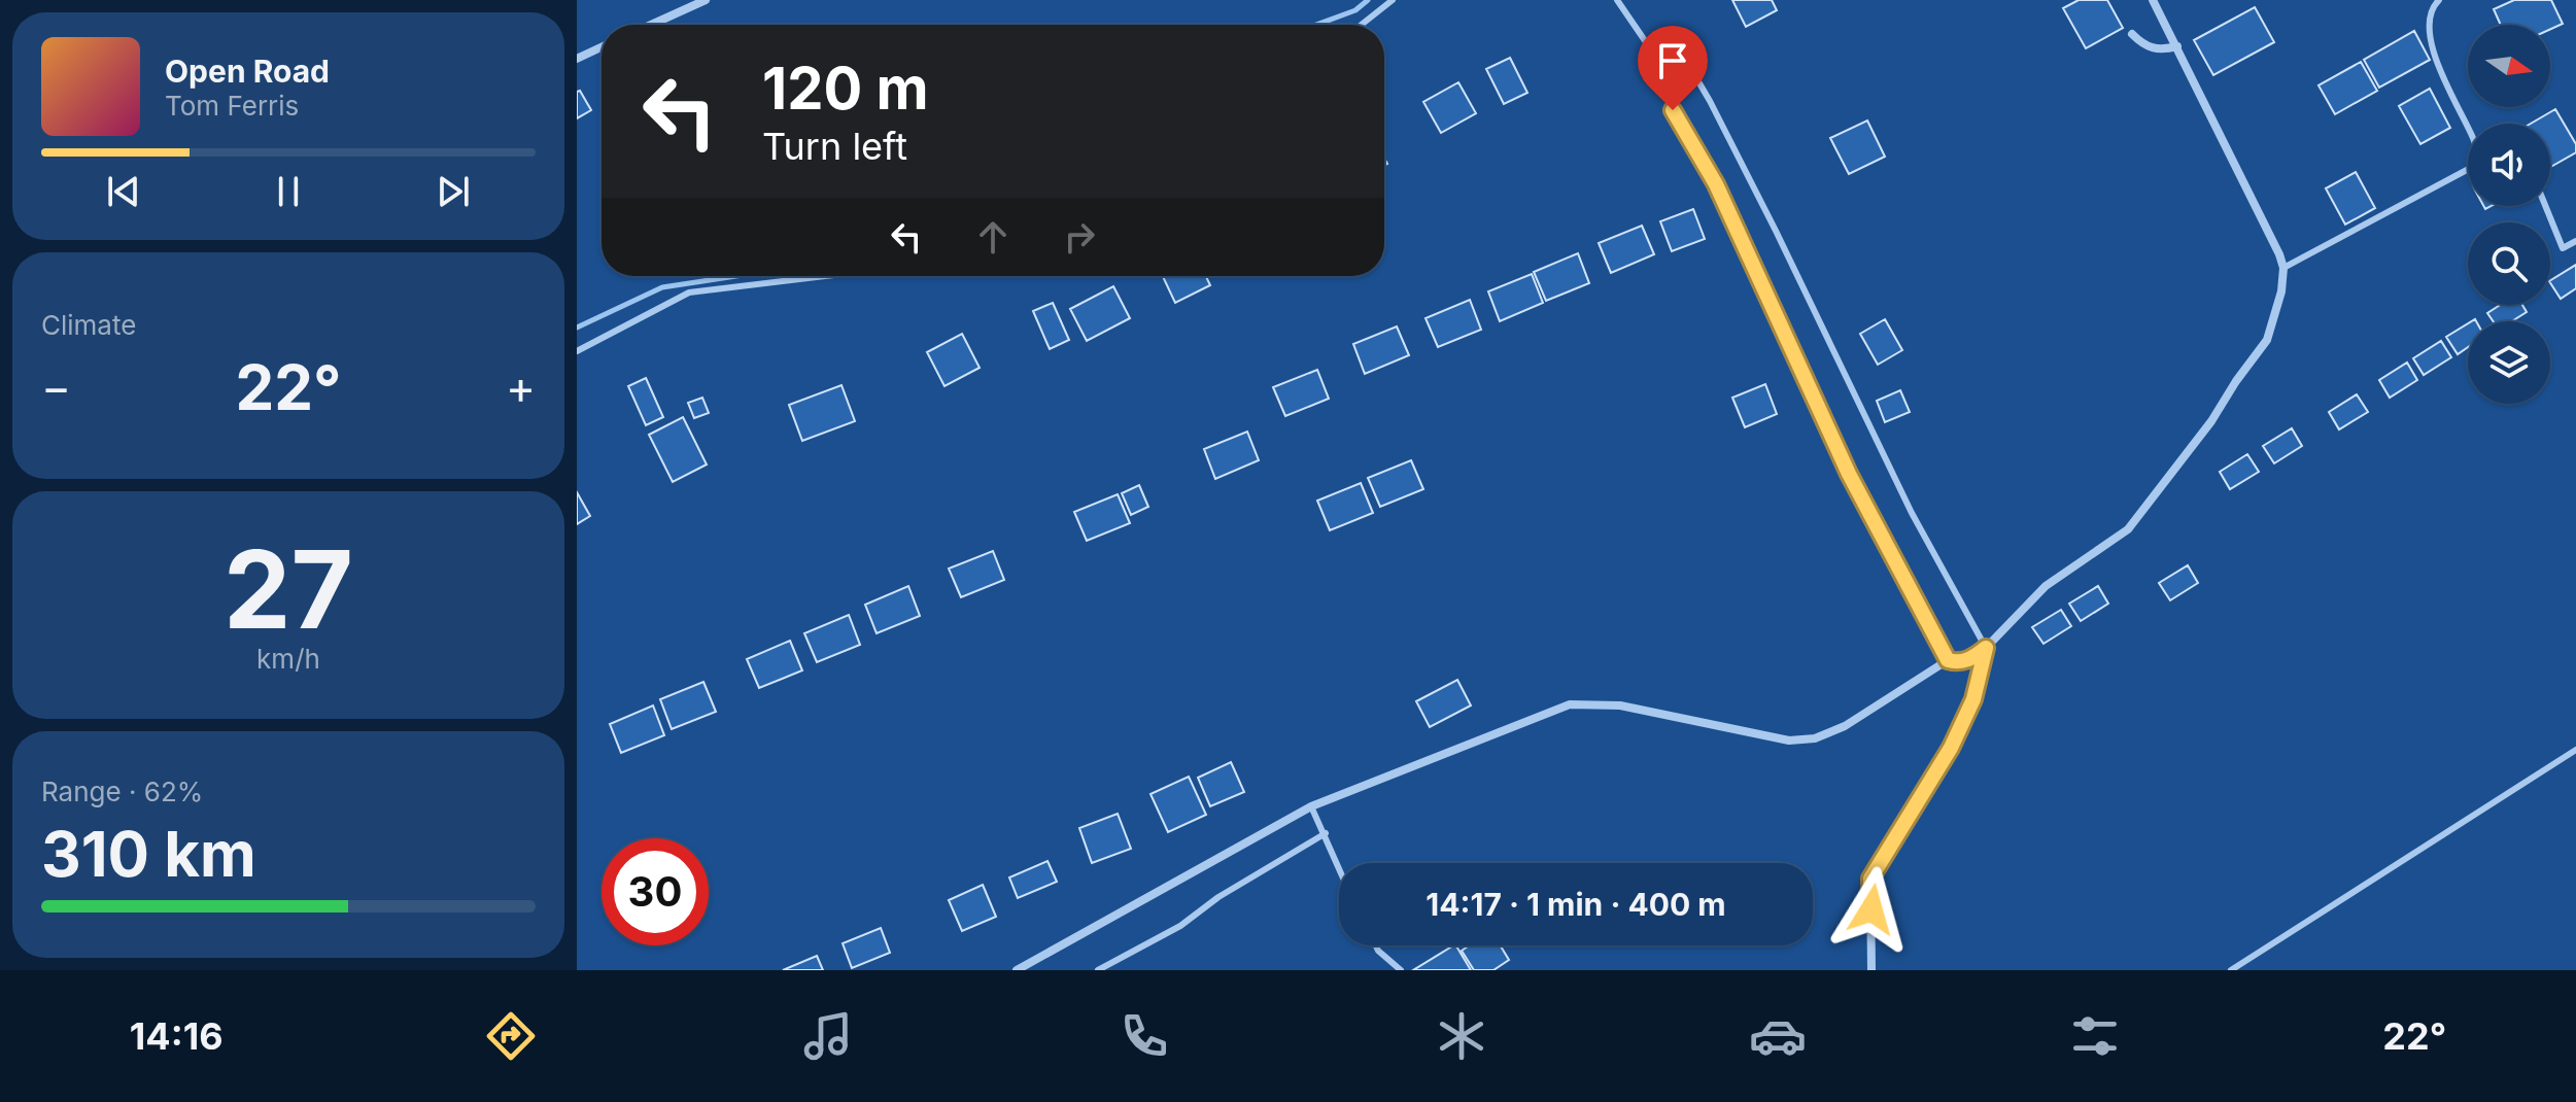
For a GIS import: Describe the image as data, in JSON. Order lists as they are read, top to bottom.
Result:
{
  "north": "right",
  "page": {
    "turn": ["120 m", "Turn left"],
    "song": ["Open Road", "Tom Ferris"],
    "tile": [
      "Climate",
      ["27", "km/h"],
      ["Range · 62%", "310 km"]
    ],
    "heat": ["−", "22°", "+"],
    "limit": "30",
    "trip": "14:17 · 1 min · 400 m",
    "tabs": ["14:16", "22°"]
  }
}
